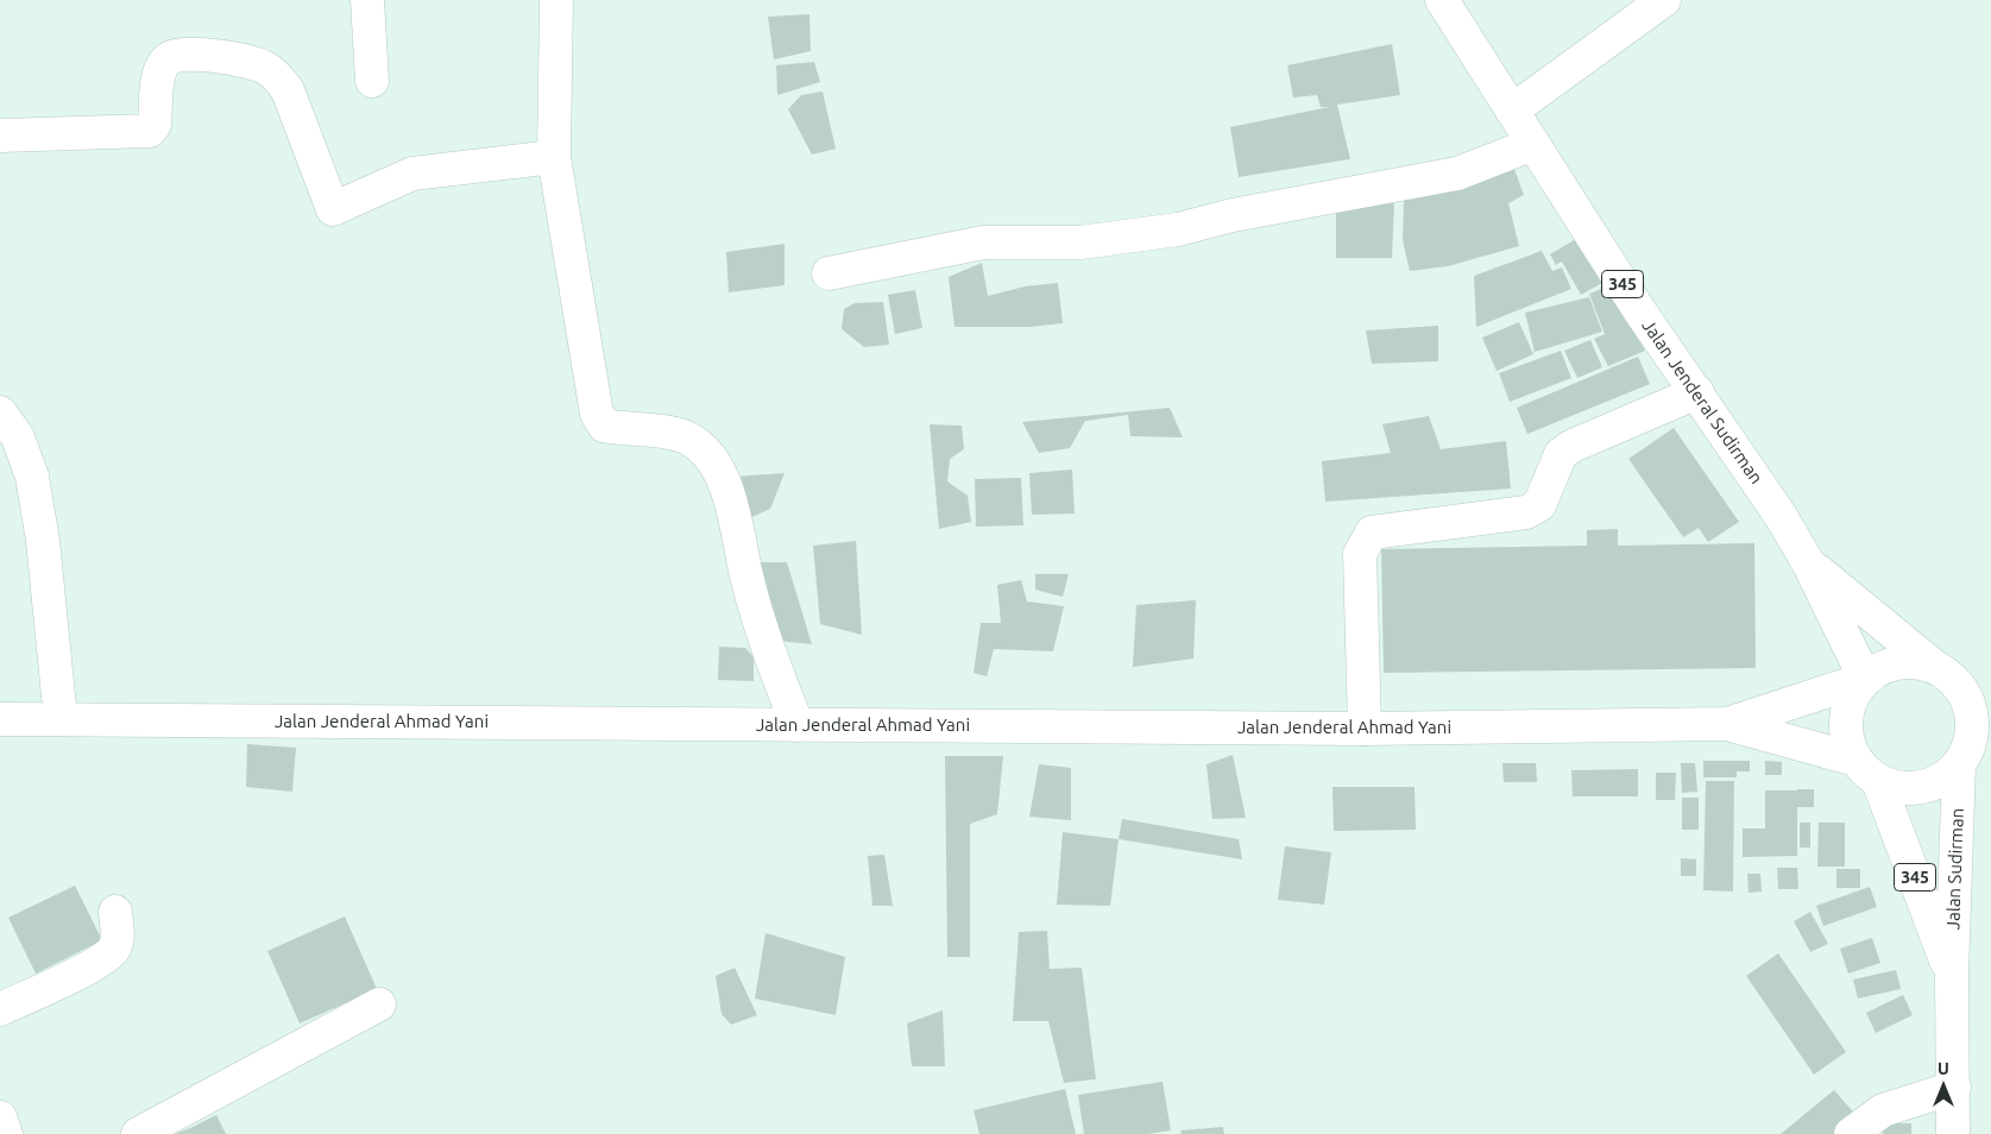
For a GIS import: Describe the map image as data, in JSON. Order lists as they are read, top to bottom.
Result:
{
  "streets": {
    "main road": [
      "345",
      "Jalan Jenderal Sudirman",
      "Jalan Jenderal Ahmad Yani",
      "Jalan Sudirman"
    ]
  },
  "crossings": [
    ["Jalan Jenderal Sudirman", "Jalan Jenderal Ahmad Yani"],
    ["Jalan Jenderal Sudirman", "Jalan Sudirman"],
    ["Jalan Jenderal Ahmad Yani", "Jalan Sudirman"]
  ],
  "north": "top"
}
